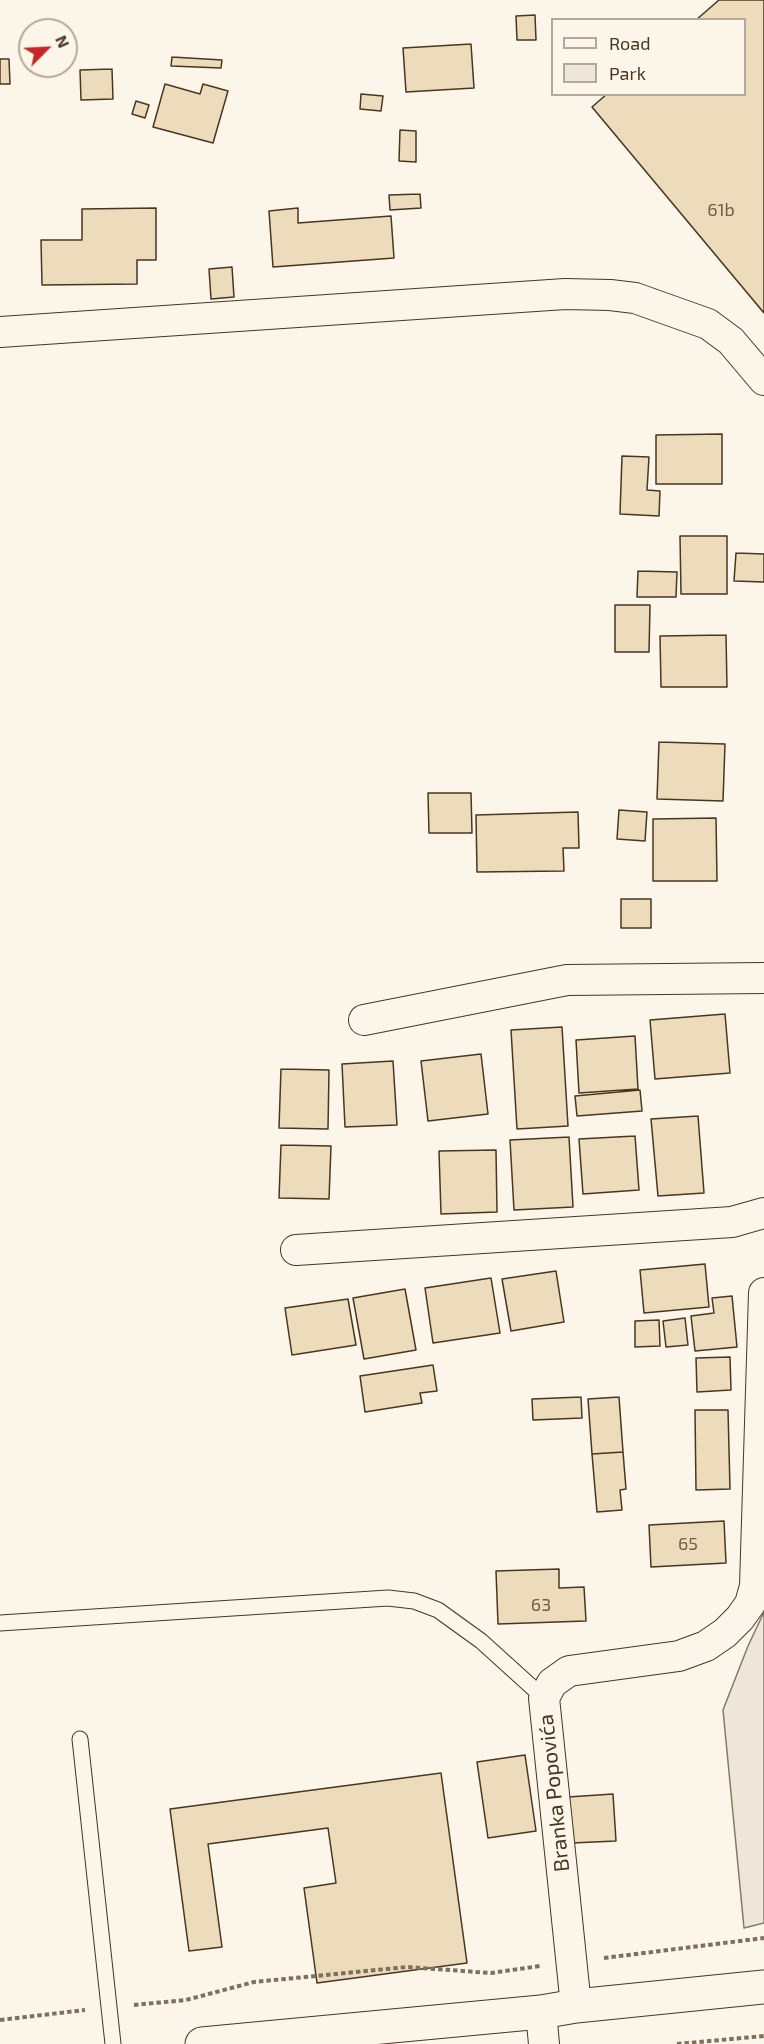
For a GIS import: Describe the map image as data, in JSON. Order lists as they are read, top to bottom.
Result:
{
  "streets": {
    "street": ["Branka Popovića"]
  },
  "house_numbers": ["61b", "65", "63"],
  "legend": ["Road", "Park"],
  "north": "top right"
}
